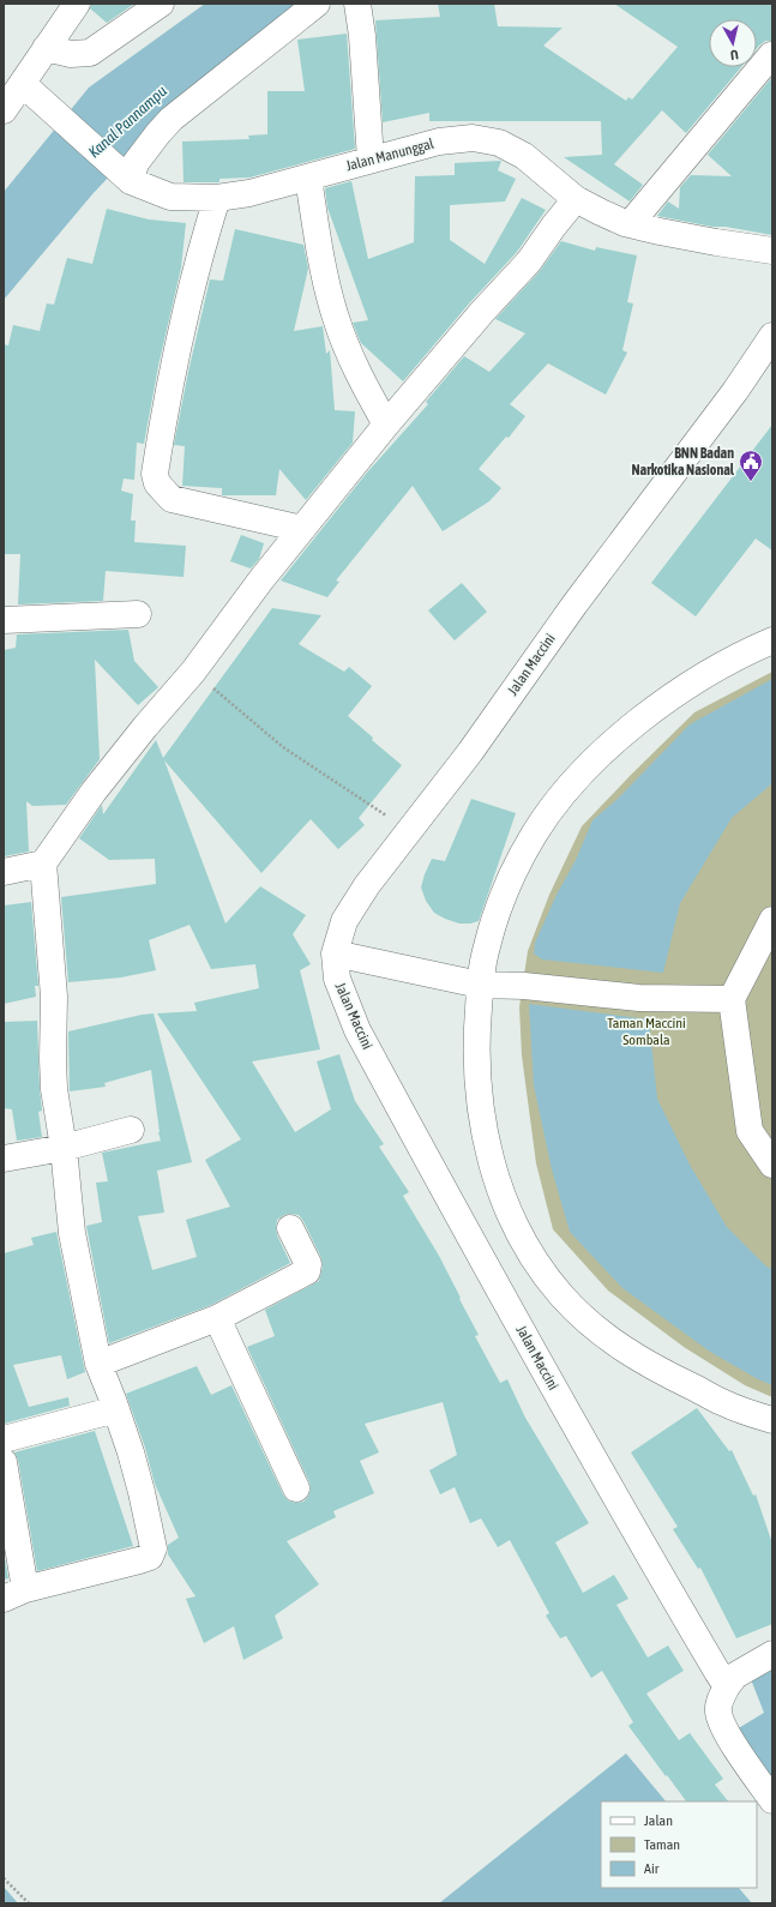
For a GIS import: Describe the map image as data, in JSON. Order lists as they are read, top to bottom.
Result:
{
  "streets": {
    "street": ["Jalan Manunggal", "Jalan Maccini"]
  },
  "water": ["Kanal Pannampu"],
  "parks": ["Taman Maccini Sombala"],
  "places": {
    "public building": ["BNN Badan Narkotika Nasional"]
  },
  "legend": ["Jalan", "Taman", "Air"],
  "north": "bottom"
}
